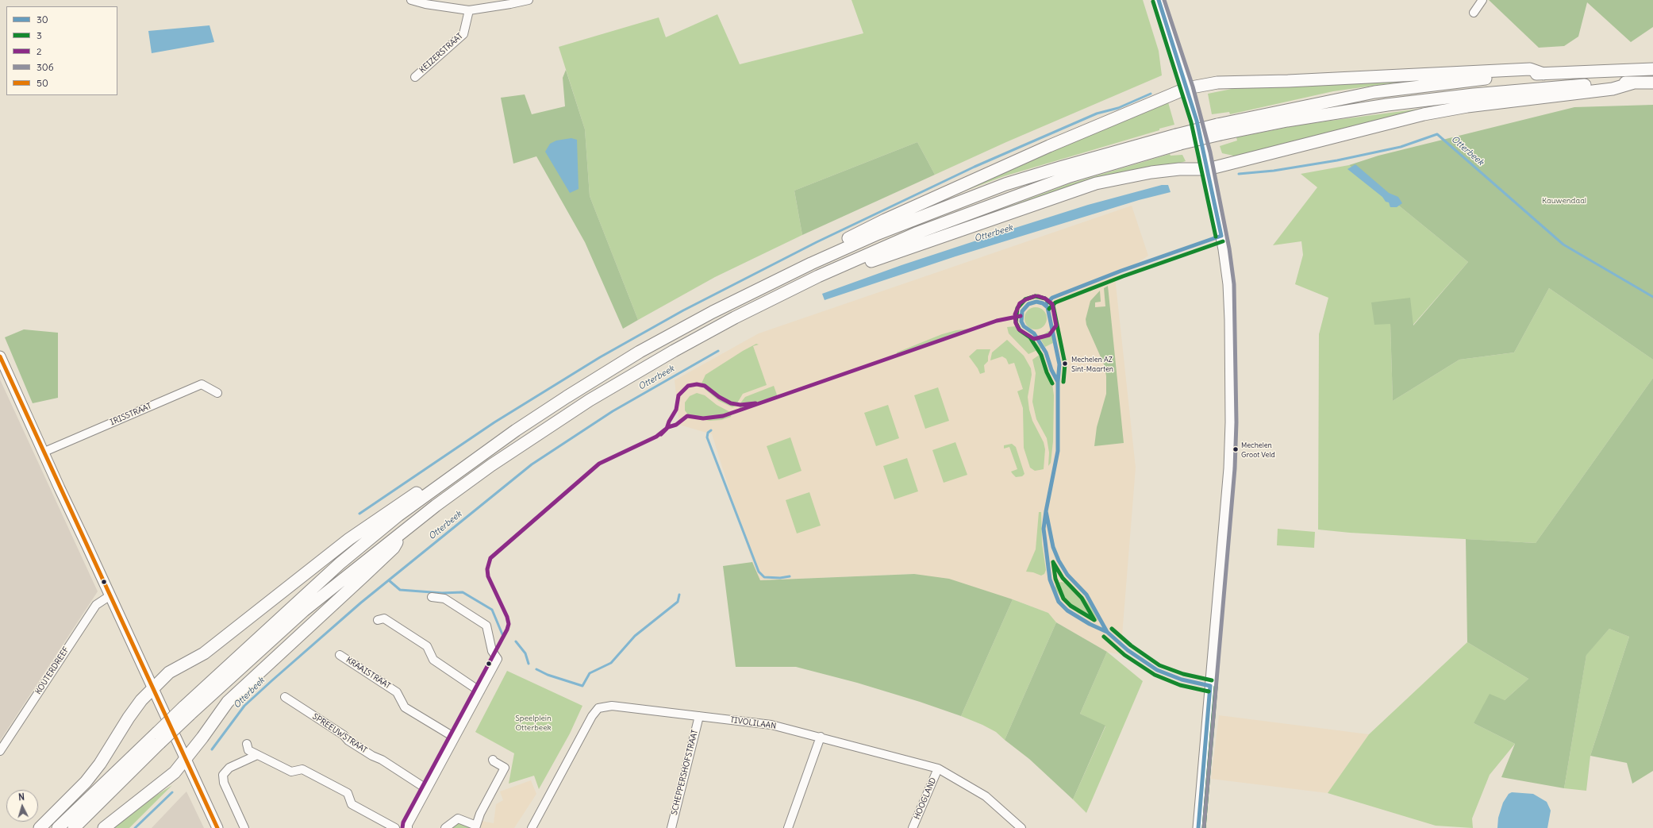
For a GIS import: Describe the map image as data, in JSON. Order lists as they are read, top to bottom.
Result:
{
  "streets": {
    "street": [
      "KEIZERSTRAAT",
      "IRISSTRAAT",
      "KOUTERDREEF",
      "KRAAISTRAAT",
      "TIVOLILAAN",
      "SPREEUWSTRAAT",
      "SCHEPPERSHOFSTRAAT",
      "HOOGLAND"
    ]
  },
  "crossings": [
    ["TIVOLILAAN", "SCHEPPERSHOFSTRAAT"],
    ["TIVOLILAAN", "HOOGLAND"]
  ],
  "water": ["Otterbeek"],
  "parks": ["Kauwendaal", "Speelplein Otterbeek"],
  "places": ["Mechelen AZ Sint-Maarten", "Mechelen Groot Veld"],
  "lines": [
    "transit line 30",
    "transit line 306",
    "transit line 3",
    "transit line 2",
    "transit line 50"
  ],
  "legend": [
    "30",
    "3",
    "2",
    "306",
    "50"
  ],
  "north": "top"
}
